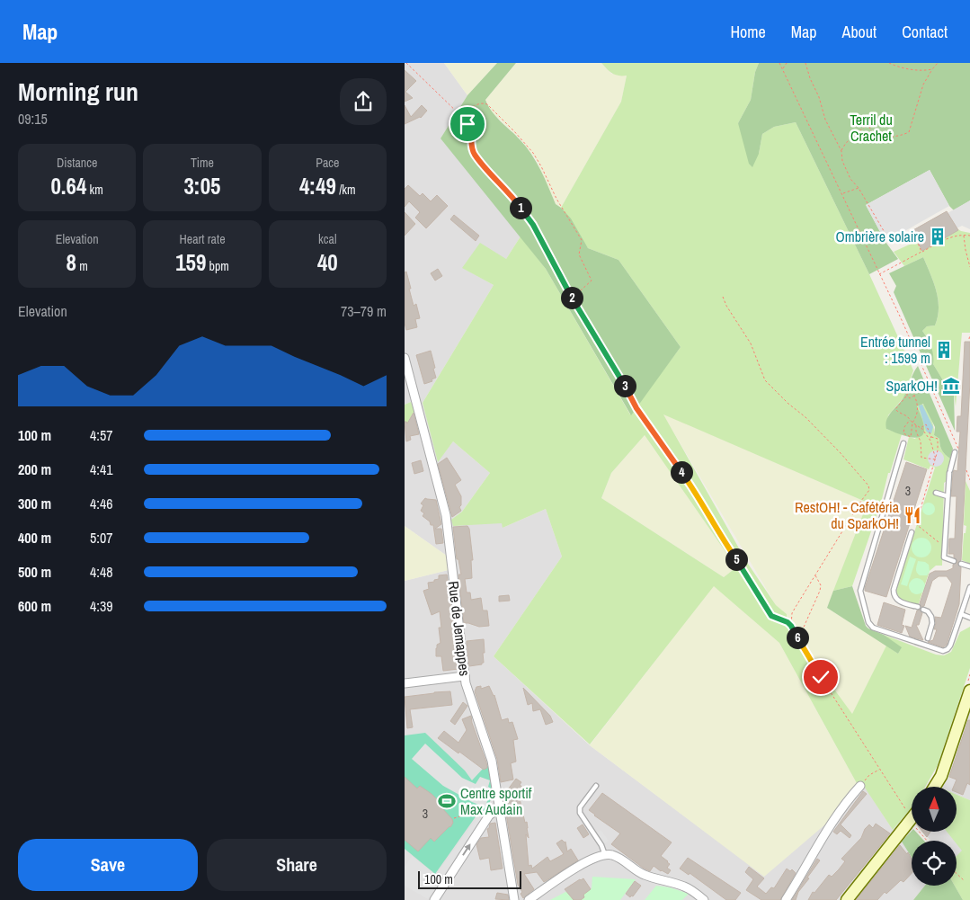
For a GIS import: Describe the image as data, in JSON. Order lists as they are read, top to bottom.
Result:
{
  "streets": {
    "street": ["Rue de Jemappes"]
  },
  "parks": ["Terril du Crachet"],
  "places": {
    "building": ["Ombrière solaire", "Entrée tunnel : 1599 m"],
    "museum": ["SparkOH!"],
    "restaurant": ["RestOH! - Cafétéria du SparkOH!"],
    "sports": ["Centre sportif Max Audain"]
  },
  "house_numbers": ["3", "3"],
  "scale_bar": "100 m",
  "north": "top",
  "page": {
    "header": "Map",
    "nav": [
      "Home",
      "Map",
      "About",
      "Contact"
    ],
    "heading": ["Morning run", "09:15"],
    "stats": [
      ["Distance", "0.64 km"],
      ["Time", "3:05"],
      ["Pace", "4:49 /km"],
      ["Elevation", "8 m"],
      ["Heart rate", "159 bpm"],
      ["kcal", "40"]
    ],
    "pins": [
      "1",
      "2",
      "3",
      "4",
      "5",
      "6"
    ],
    "chart": ["Elevation", "73–79 m"],
    "list": [
      {
        "name": "100 m",
        "note": "4:57"
      },
      {
        "name": "200 m",
        "note": "4:41"
      },
      {
        "name": "300 m",
        "note": "4:46"
      },
      {
        "name": "400 m",
        "note": "5:07"
      },
      {
        "name": "500 m",
        "note": "4:48"
      },
      {
        "name": "600 m",
        "note": "4:39"
      }
    ],
    "buttons": ["Save", "Share"],
    "scale": "100 m"
  }
}
